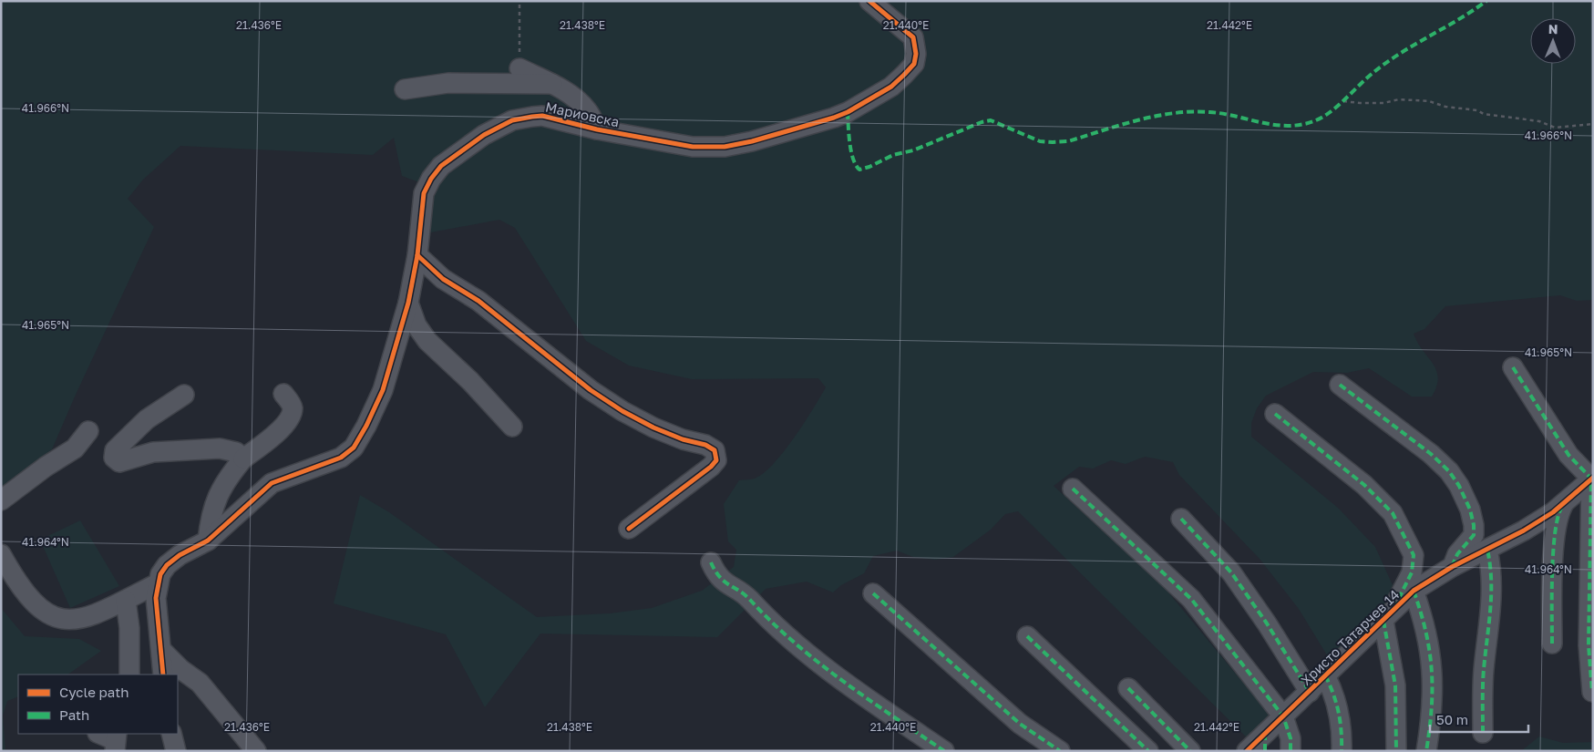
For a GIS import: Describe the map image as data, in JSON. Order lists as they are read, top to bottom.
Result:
{
  "streets": {
    "street": ["Мариовска", "Христо Татарчев 14"]
  },
  "legend": ["Cycle path", "Path"],
  "scale_bar": "50 m",
  "north": "top",
  "coordinates": [
    "21.436°E",
    "21.438°E",
    "21.440°E",
    "21.442°E",
    "41.966°N",
    "41.965°N",
    "41.964°N"
  ]
}
